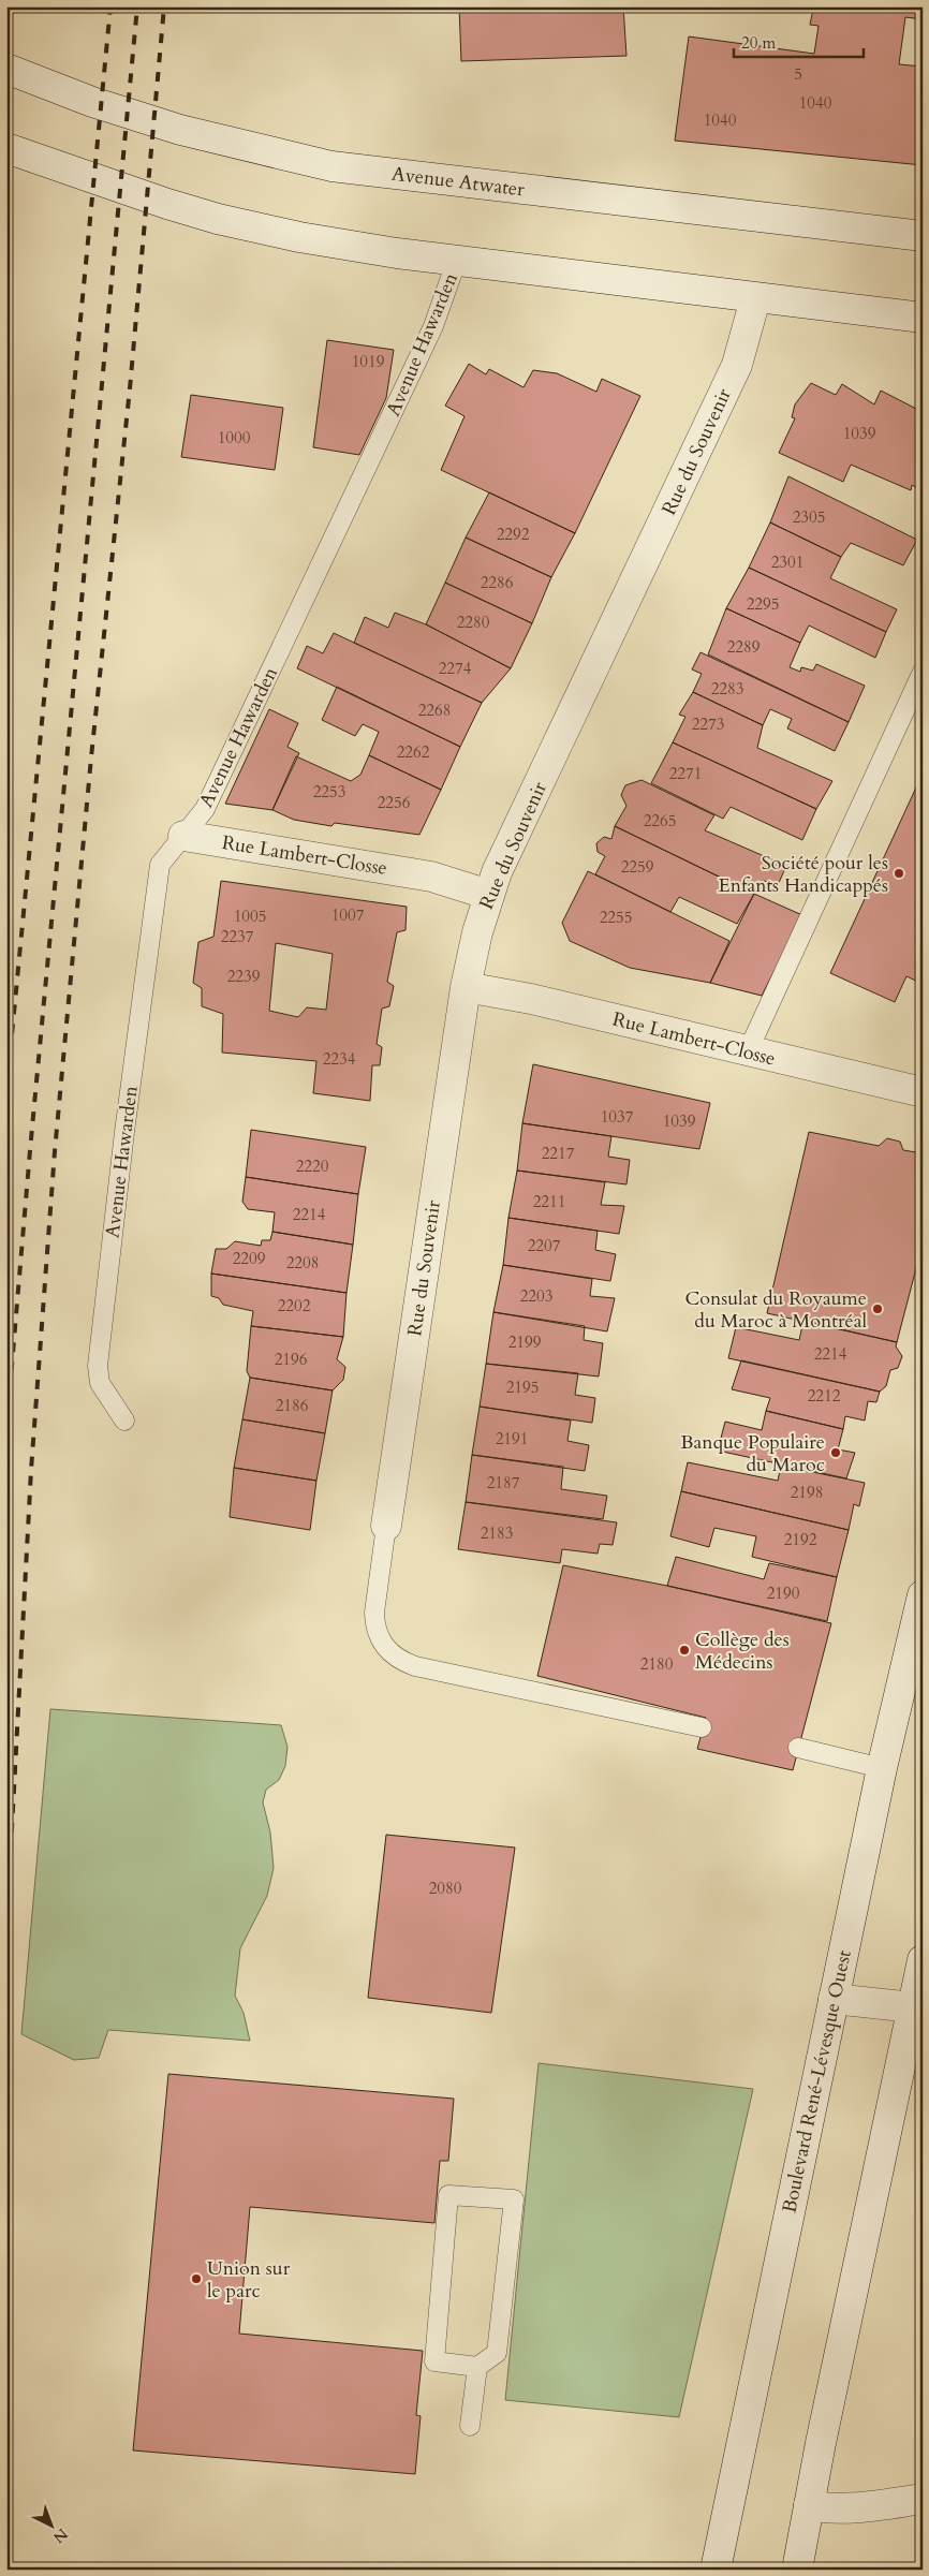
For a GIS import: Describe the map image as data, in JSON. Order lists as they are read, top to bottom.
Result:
{
  "streets": {
    "main road": [
      "Avenue Atwater",
      "Rue du Souvenir",
      "Rue Lambert-Closse",
      "Boulevard René-Lévesque Ouest"
    ],
    "lane": ["Avenue Hawarden"]
  },
  "crossings": [
    ["Avenue Hawarden", "Rue Lambert-Closse"],
    ["Rue du Souvenir", "Rue Lambert-Closse"]
  ],
  "places": [
    "Société pour les Enfants Handicappés",
    "Consulat du Royaume du Maroc à Montréal",
    "Banque Populaire du Maroc",
    "Collège des Médecins",
    "Union sur le parc"
  ],
  "house_numbers": [
    "5",
    "1040",
    "1040",
    "1019",
    "1039",
    "1000",
    "2305",
    "2292",
    "2301",
    "2286",
    "2295",
    "2280",
    "2289",
    "2274",
    "2283",
    "2268",
    "2273",
    "2262",
    "2271",
    "2253",
    "2256",
    "2265",
    "2259",
    "1007",
    "1005",
    "2255",
    "2237",
    "2239",
    "2234",
    "1037",
    "1039",
    "2217",
    "2220",
    "2211",
    "2214",
    "2207",
    "2209",
    "2208",
    "2203",
    "2202",
    "2199",
    "2214",
    "2196",
    "2195",
    "2212",
    "2186",
    "2191",
    "2187",
    "2198",
    "2183",
    "2192",
    "2190",
    "2180",
    "2080"
  ],
  "scale_bar": "20 m",
  "north": "bottom right"
}
